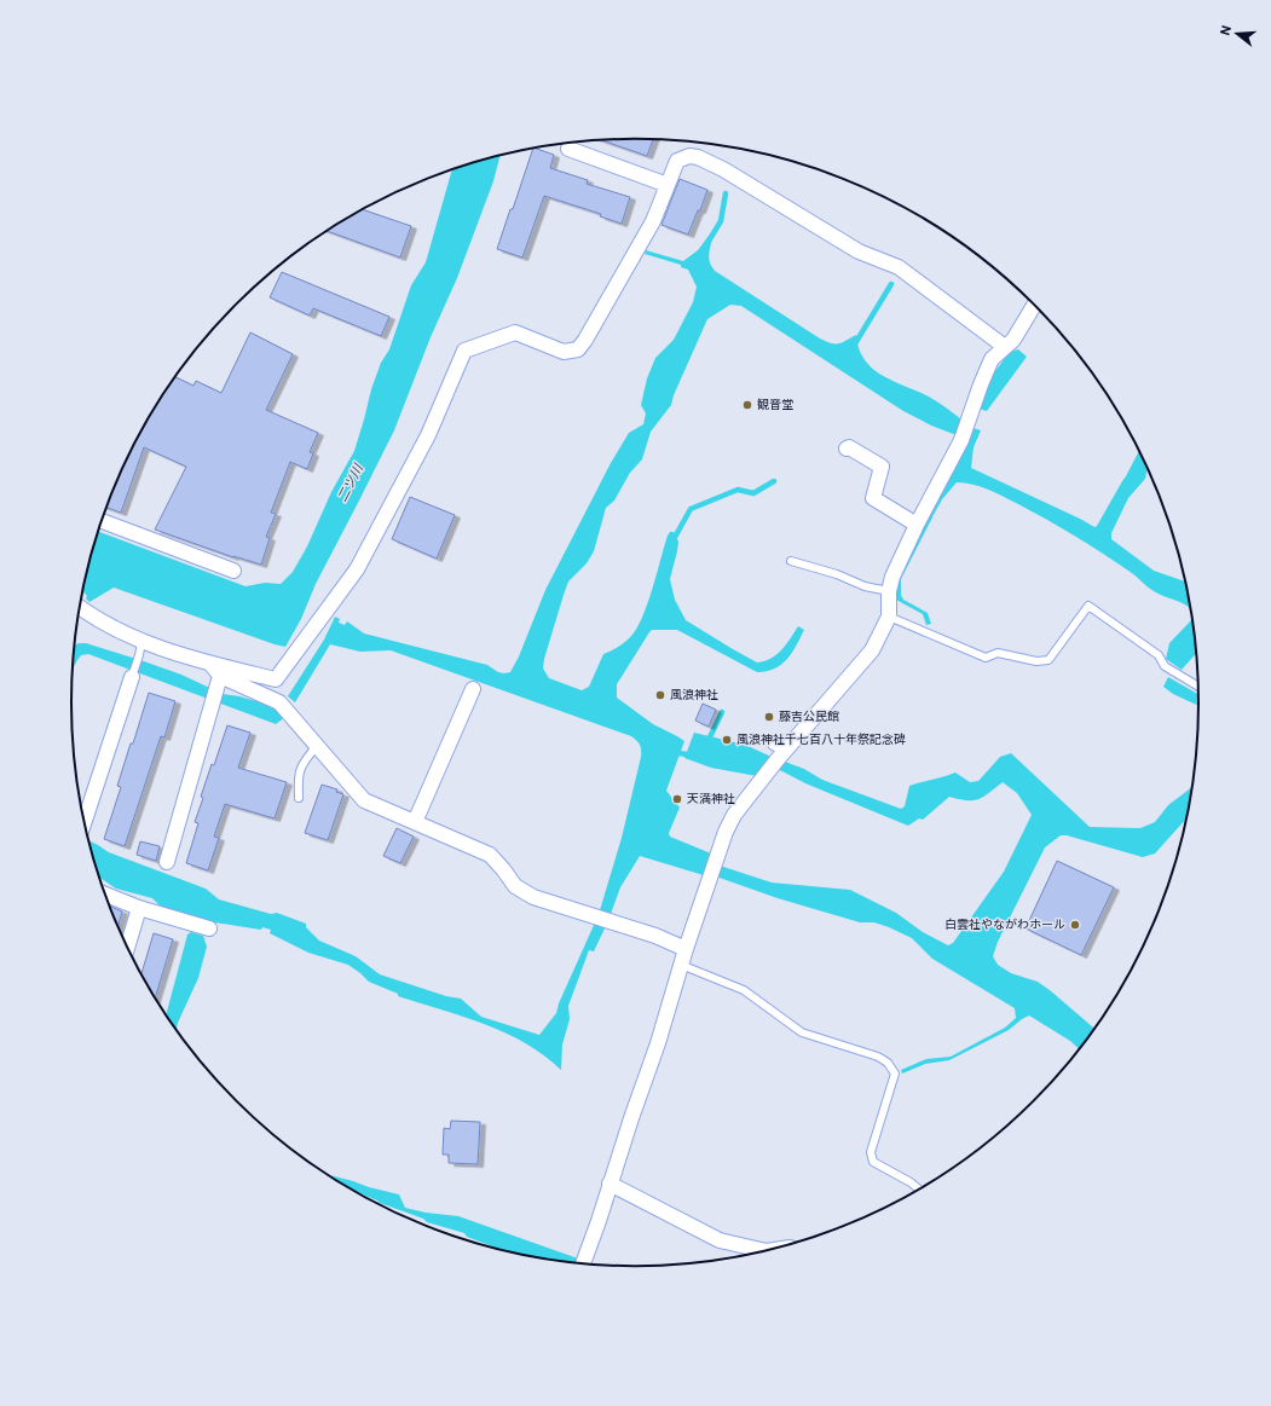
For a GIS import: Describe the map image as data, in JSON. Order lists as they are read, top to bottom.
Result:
{
  "water": ["二ツ川"],
  "places": [
    "観音堂",
    "風浪神社",
    "藤吉公民館",
    "風浪神社千七百八十年祭記念碑",
    "天満神社",
    "白雲社やながわホール"
  ],
  "north": "left"
}
